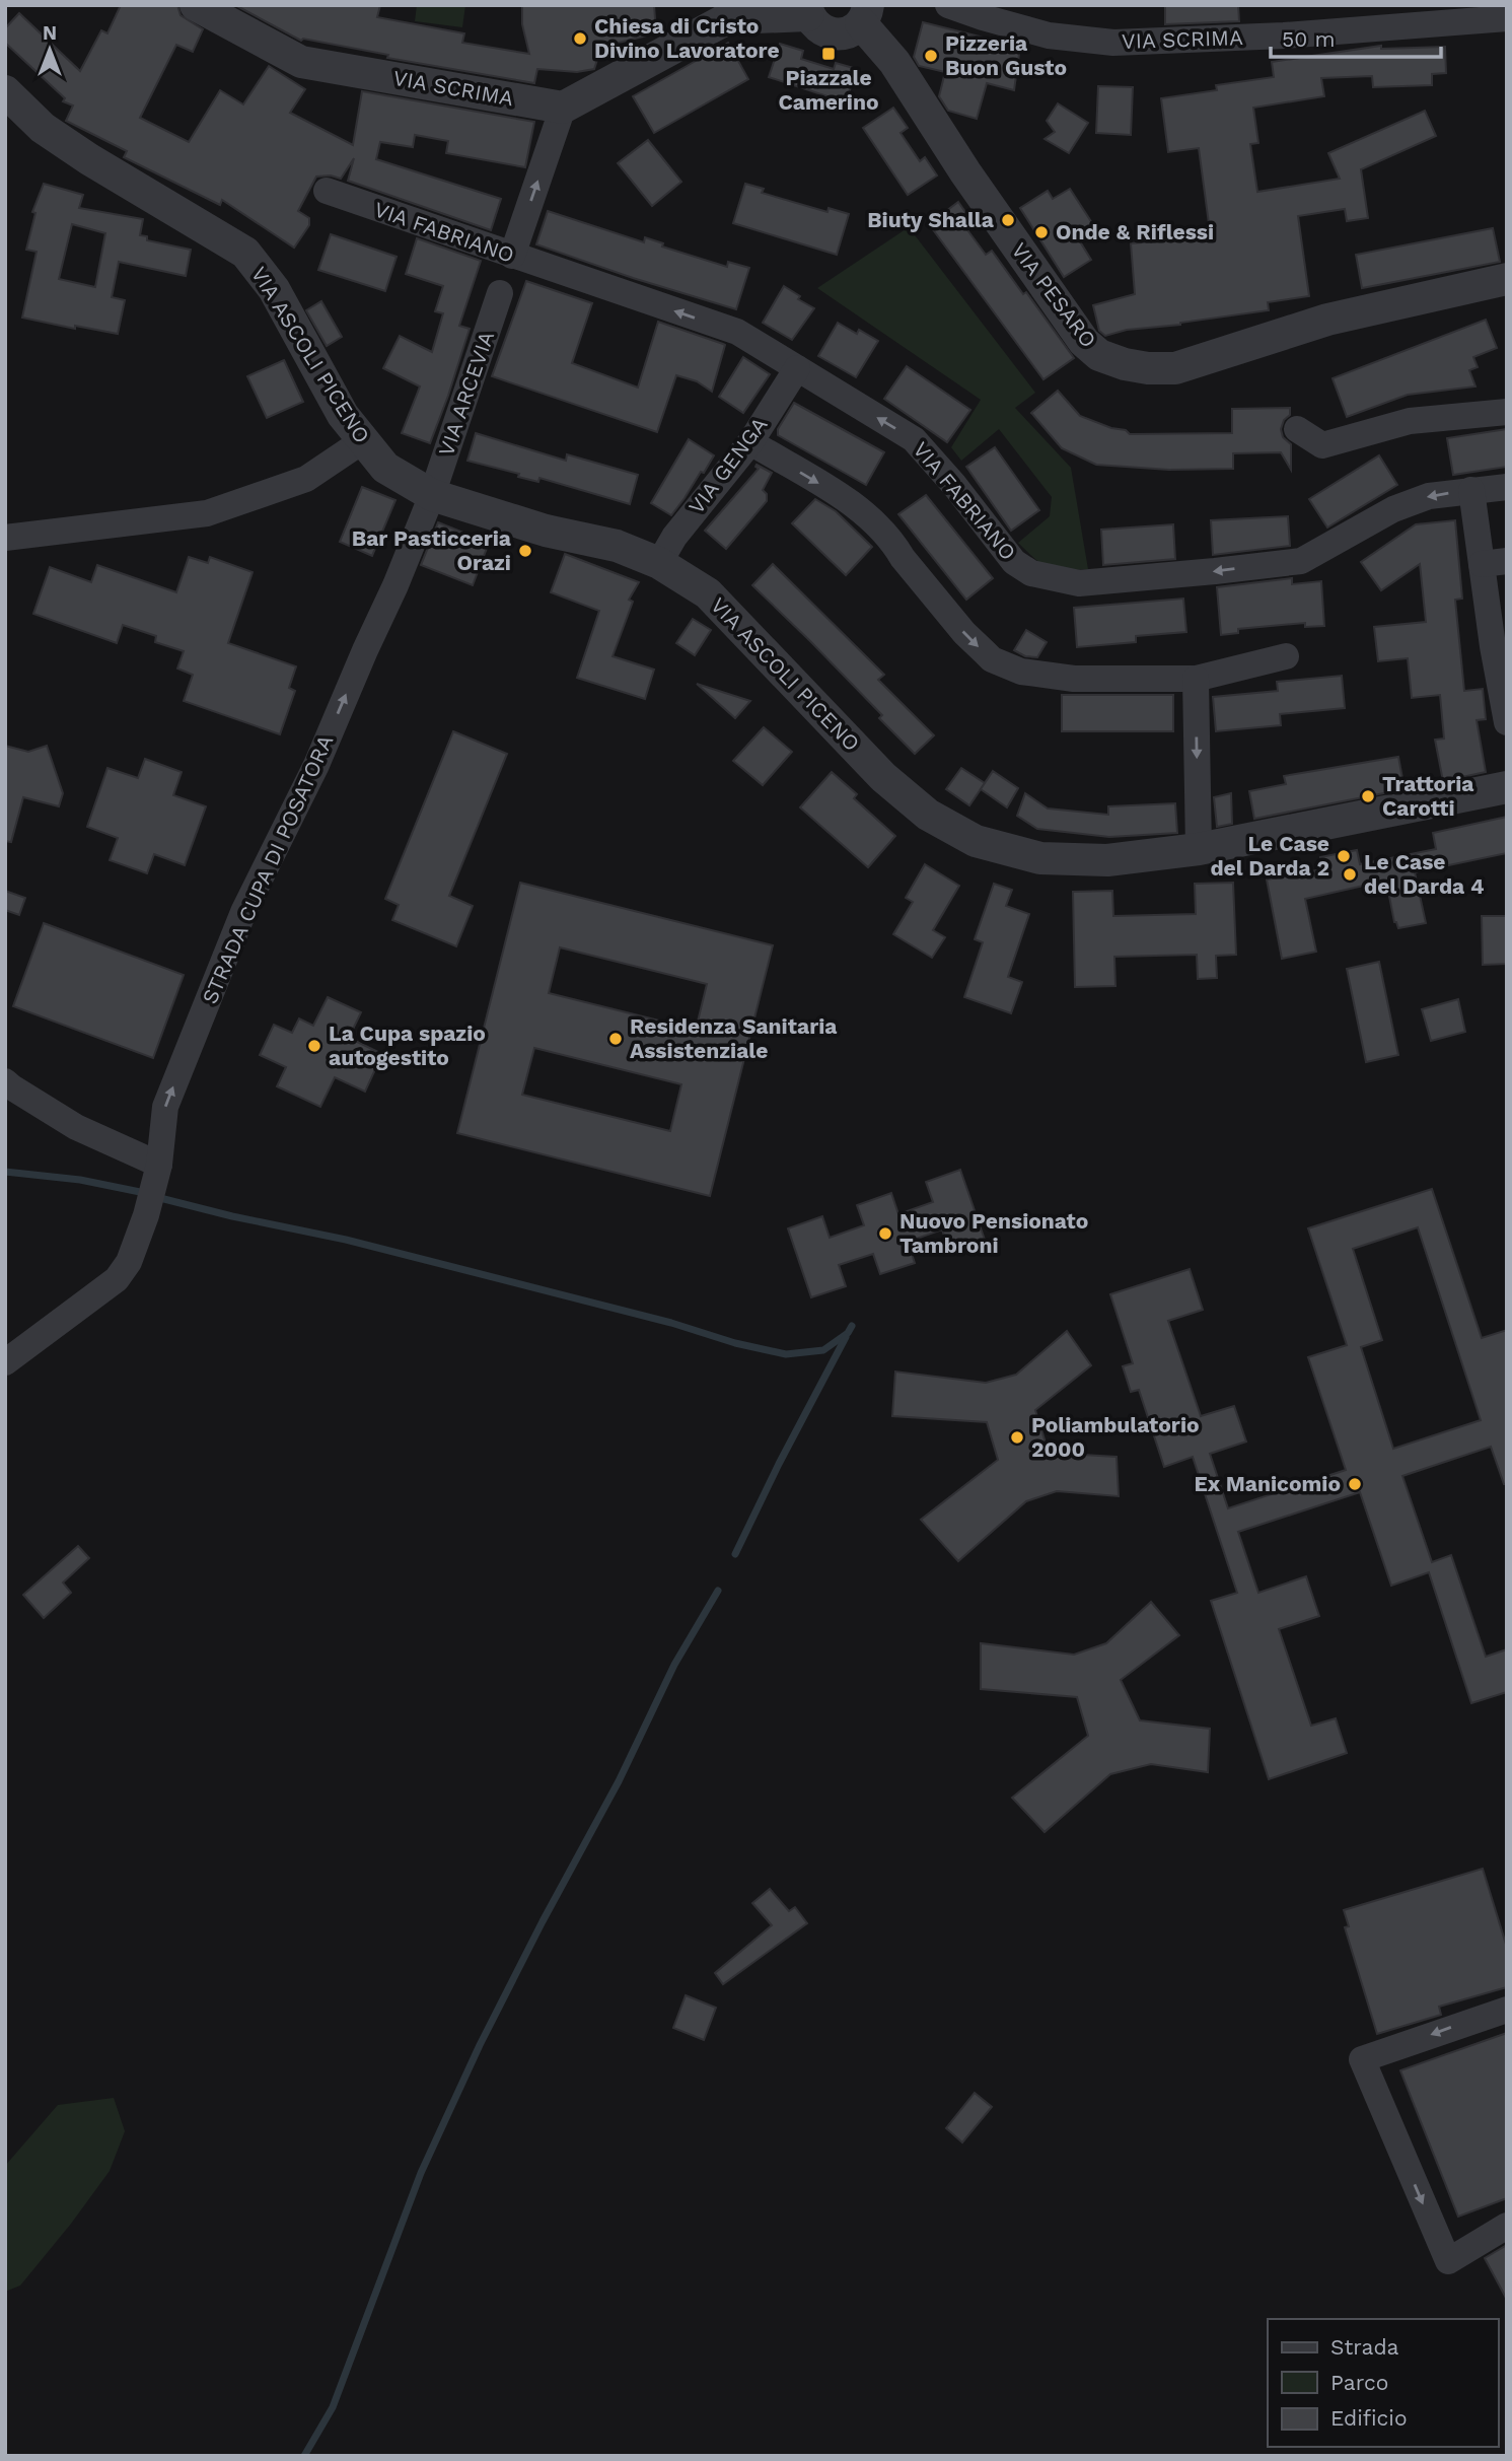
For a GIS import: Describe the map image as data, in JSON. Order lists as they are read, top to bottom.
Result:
{
  "streets": {
    "street": [
      "VIA SCRIMA",
      "VIA FABRIANO",
      "VIA PESARO",
      "VIA ASCOLI PICENO",
      "VIA ARCEVIA",
      "VIA GENGA",
      "STRADA CUPA DI POSATORA"
    ]
  },
  "crossings": [
    ["VIA FABRIANO", "VIA GENGA"],
    ["VIA ASCOLI PICENO", "VIA ARCEVIA"],
    ["VIA ASCOLI PICENO", "VIA GENGA"],
    ["VIA ASCOLI PICENO", "STRADA CUPA DI POSATORA"],
    ["VIA ARCEVIA", "STRADA CUPA DI POSATORA"]
  ],
  "one_way": ["STRADA CUPA DI POSATORA"],
  "places": {
    "other": [
      "Chiesa di Cristo Divino Lavoratore",
      "Pizzeria Buon Gusto",
      "Biuty Shalla",
      "Onde & Riflessi",
      "Bar Pasticceria Orazi",
      "Trattoria Carotti",
      "Le Case del Darda 2",
      "Le Case del Darda 4",
      "Residenza Sanitaria Assistenziale",
      "La Cupa spazio autogestito",
      "Nuovo Pensionato Tambroni",
      "Poliambulatorio 2000",
      "Ex Manicomio"
    ],
    "transit": ["Piazzale Camerino"]
  },
  "legend": ["Strada", "Parco", "Edificio"],
  "scale_bar": "50 m",
  "north": "top"
}
